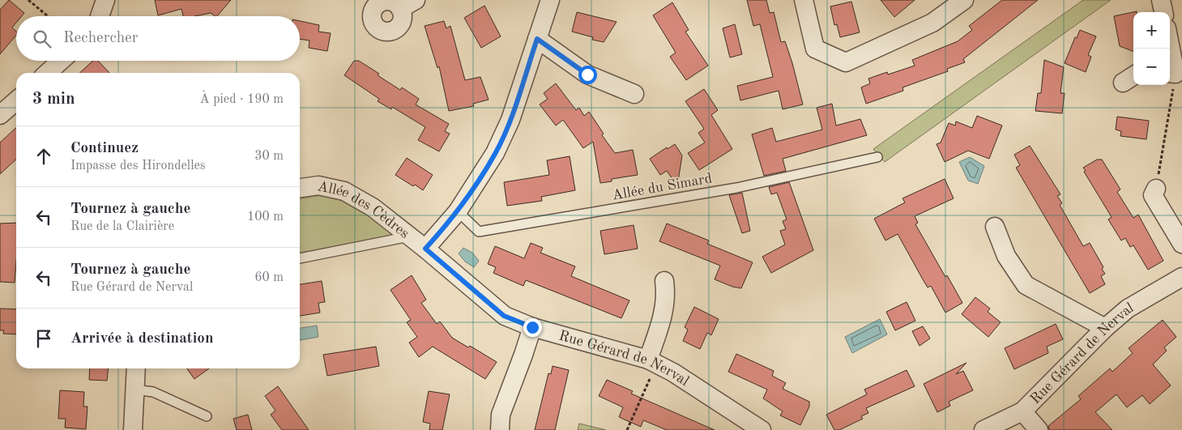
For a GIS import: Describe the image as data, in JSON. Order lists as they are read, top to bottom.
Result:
{
  "streets": {
    "street": ["Allée des Cèdres", "Rue Gérard de Nerval"],
    "lane": ["Allée du Simard"]
  },
  "crossings": [
    ["Allée des Cèdres", "Rue Gérard de Nerval"]
  ],
  "page": {
    "map_buttons": ["+", "−"],
    "search": "Rechercher",
    "heading": ["3 min", "À pied · 190 m"],
    "list": [
      ["Continuez", "Impasse des Hirondelles", "30 m"],
      ["Tournez à gauche", "Rue de la Clairière", "100 m"],
      ["Tournez à gauche", "Rue Gérard de Nerval", "60 m"],
      "Arrivée à destination"
    ]
  }
}
